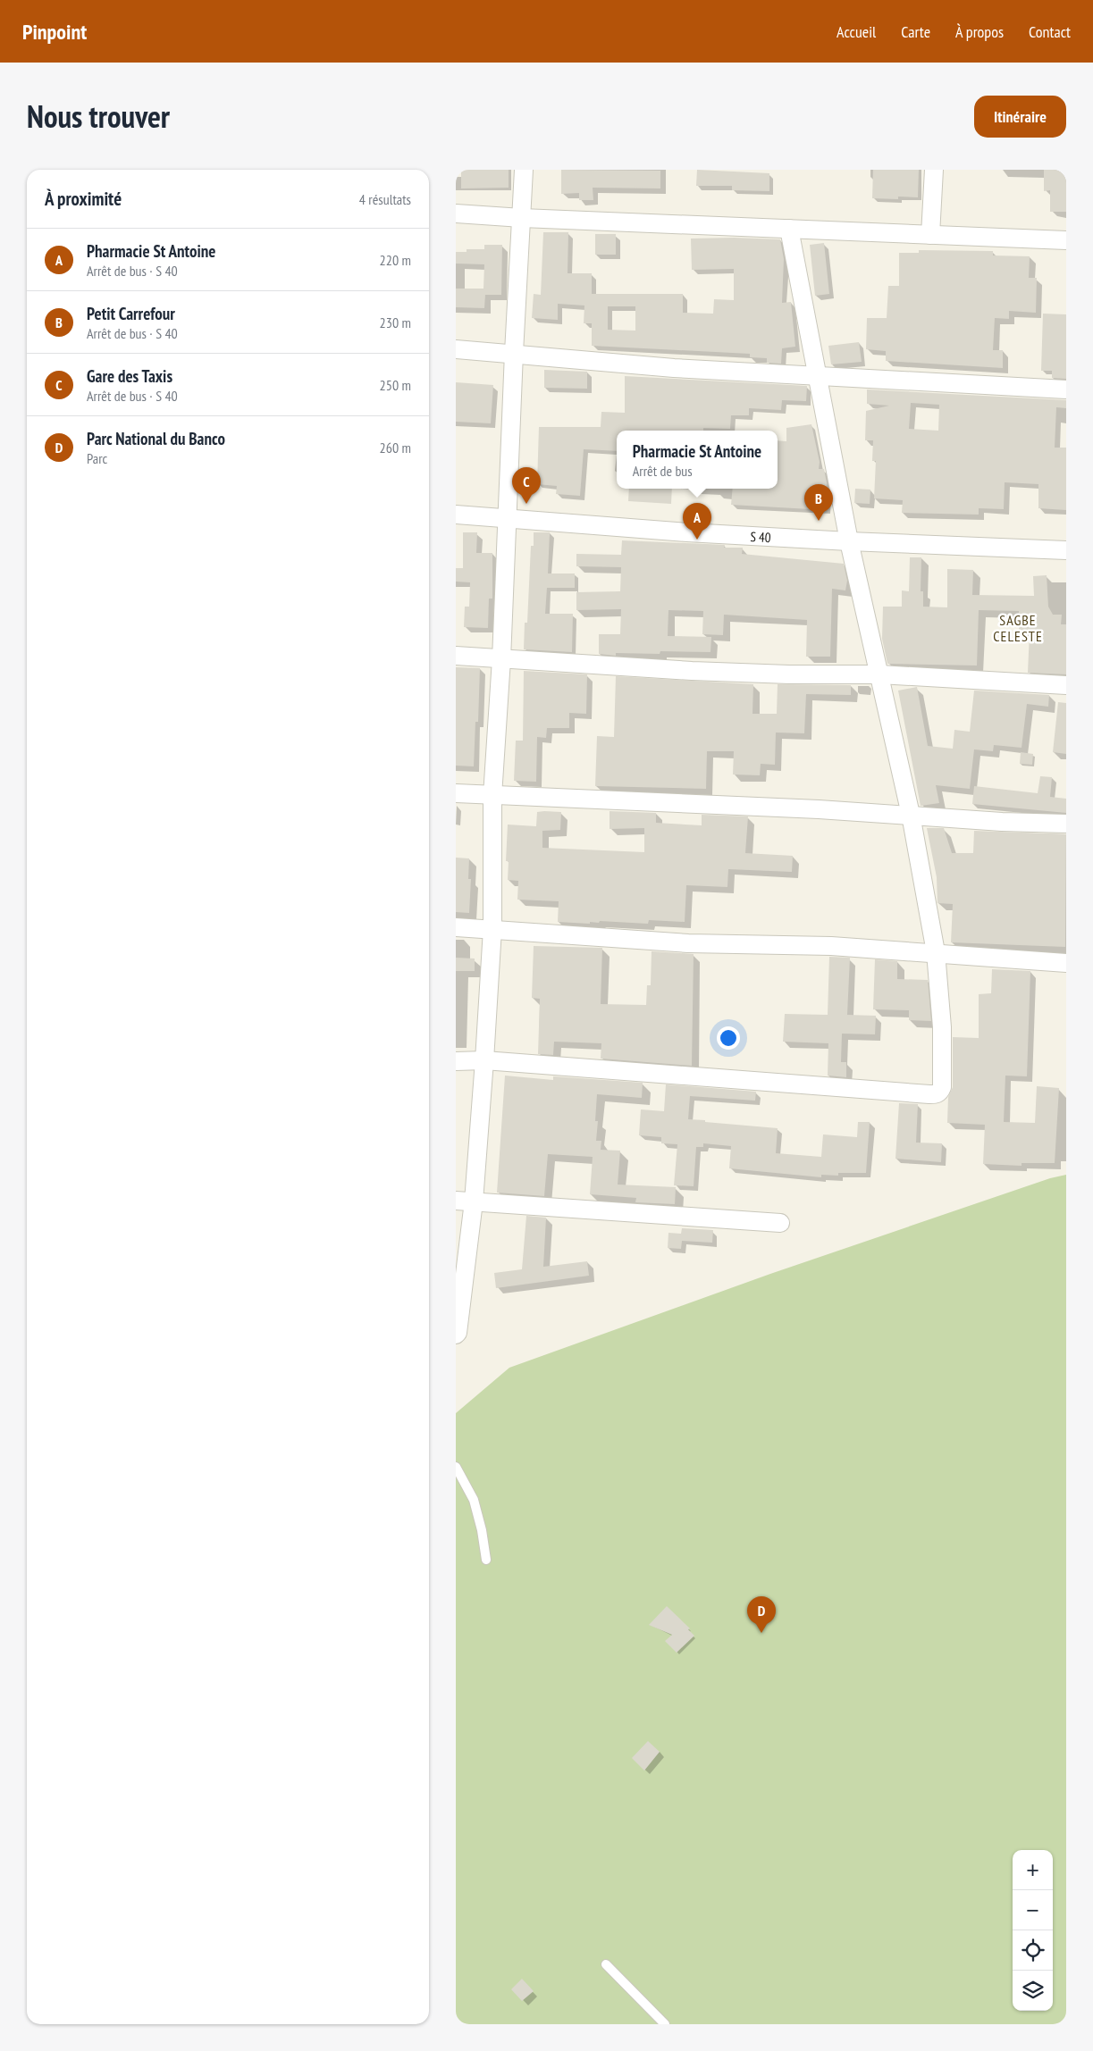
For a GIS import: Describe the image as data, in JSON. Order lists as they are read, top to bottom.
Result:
{
  "streets": {
    "street": ["S 40"]
  },
  "districts": ["SAGBE CELESTE"],
  "page": {
    "header": "Pinpoint",
    "nav": [
      "Accueil",
      "Carte",
      "À propos",
      "Contact"
    ],
    "title": "Nous trouver",
    "buttons": "Itinéraire",
    "heading": ["À proximité", "4 résultats"],
    "list": [
      {
        "mark": "A",
        "name": "Pharmacie St Antoine",
        "note": "Arrêt de bus · S 40",
        "value": "220 m"
      },
      {
        "mark": "B",
        "name": "Petit Carrefour",
        "note": "Arrêt de bus · S 40",
        "value": "230 m"
      },
      {
        "mark": "C",
        "name": "Gare des Taxis",
        "note": "Arrêt de bus · S 40",
        "value": "250 m"
      },
      {
        "mark": "D",
        "name": "Parc National du Banco",
        "note": "Parc",
        "value": "260 m"
      }
    ],
    "popup": ["Pharmacie St Antoine", "Arrêt de bus"],
    "pins": [
      "C",
      "B",
      "A",
      "D"
    ],
    "map_buttons": ["+", "−"]
  }
}
